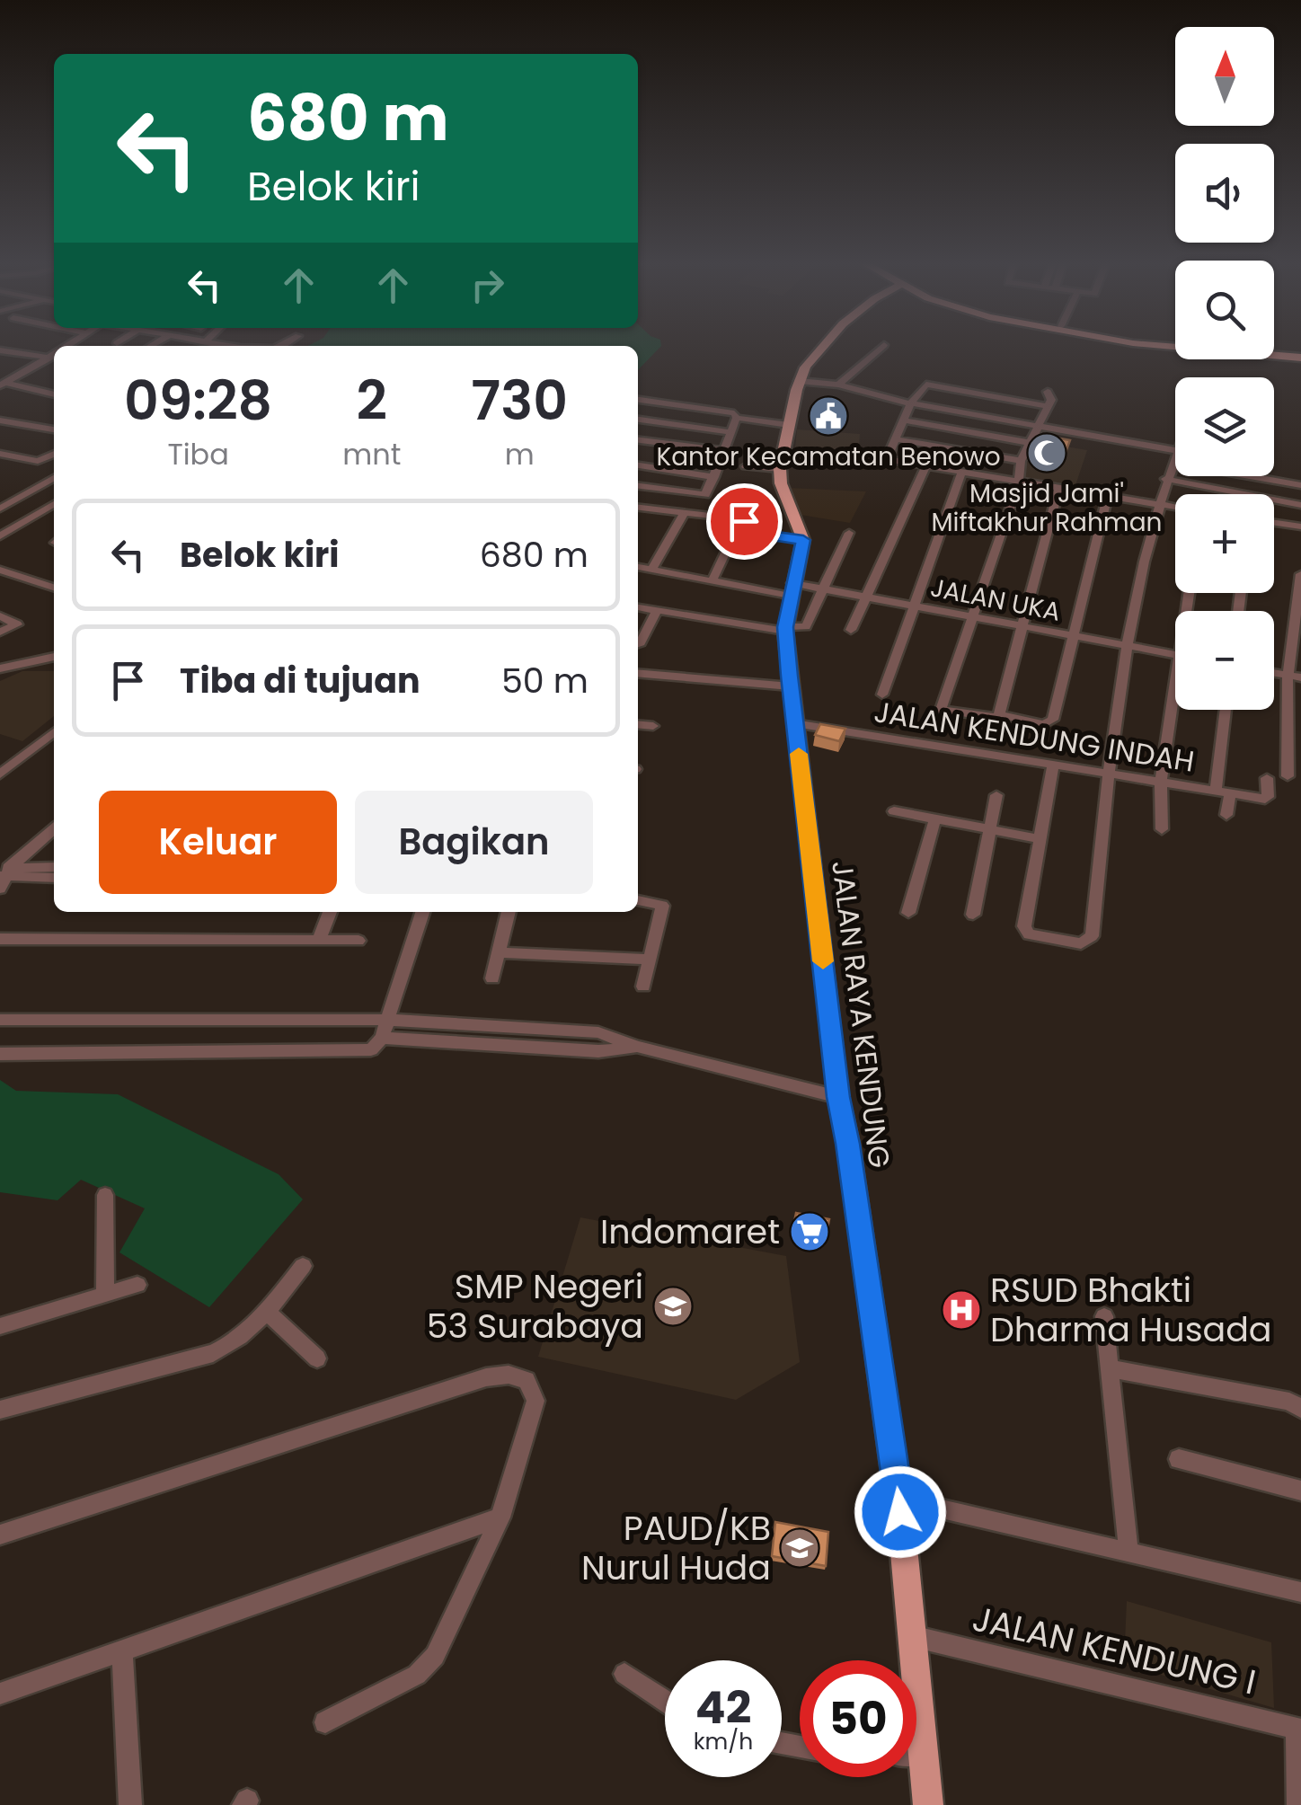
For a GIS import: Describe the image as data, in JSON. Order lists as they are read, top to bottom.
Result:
{
  "streets": {
    "main road": ["JALAN RAYA KENDUNG"],
    "street": ["JALAN UKA", "JALAN KENDUNG INDAH", "JALAN KENDUNG I"]
  },
  "crossings": [
    ["JALAN UKA", "JALAN RAYA KENDUNG"],
    ["JALAN KENDUNG INDAH", "JALAN RAYA KENDUNG"],
    ["JALAN RAYA KENDUNG", "JALAN KENDUNG I"]
  ],
  "places": {
    "public building": ["Kantor Kecamatan Benowo"],
    "mosque": ["Masjid Jami' Miftakhur Rahman"],
    "supermarket": ["Indomaret"],
    "school or university": ["SMP Negeri 53 Surabaya", "PAUD/KB Nurul Huda"],
    "hospital": ["RSUD Bhakti Dharma Husada"]
  },
  "north": "top",
  "page": {
    "map_buttons": ["+", "−"],
    "turn": ["680 m", "Belok kiri"],
    "eta": [
      "09:28",
      "Tiba",
      "2",
      "mnt",
      "730",
      "m"
    ],
    "list": [
      {
        "name": "Belok kiri",
        "value": "680 m"
      },
      {
        "name": "Tiba di tujuan",
        "value": "50 m"
      }
    ],
    "buttons": ["Keluar", "Bagikan"],
    "speed": "42 km/h",
    "limit": "50"
  }
}
